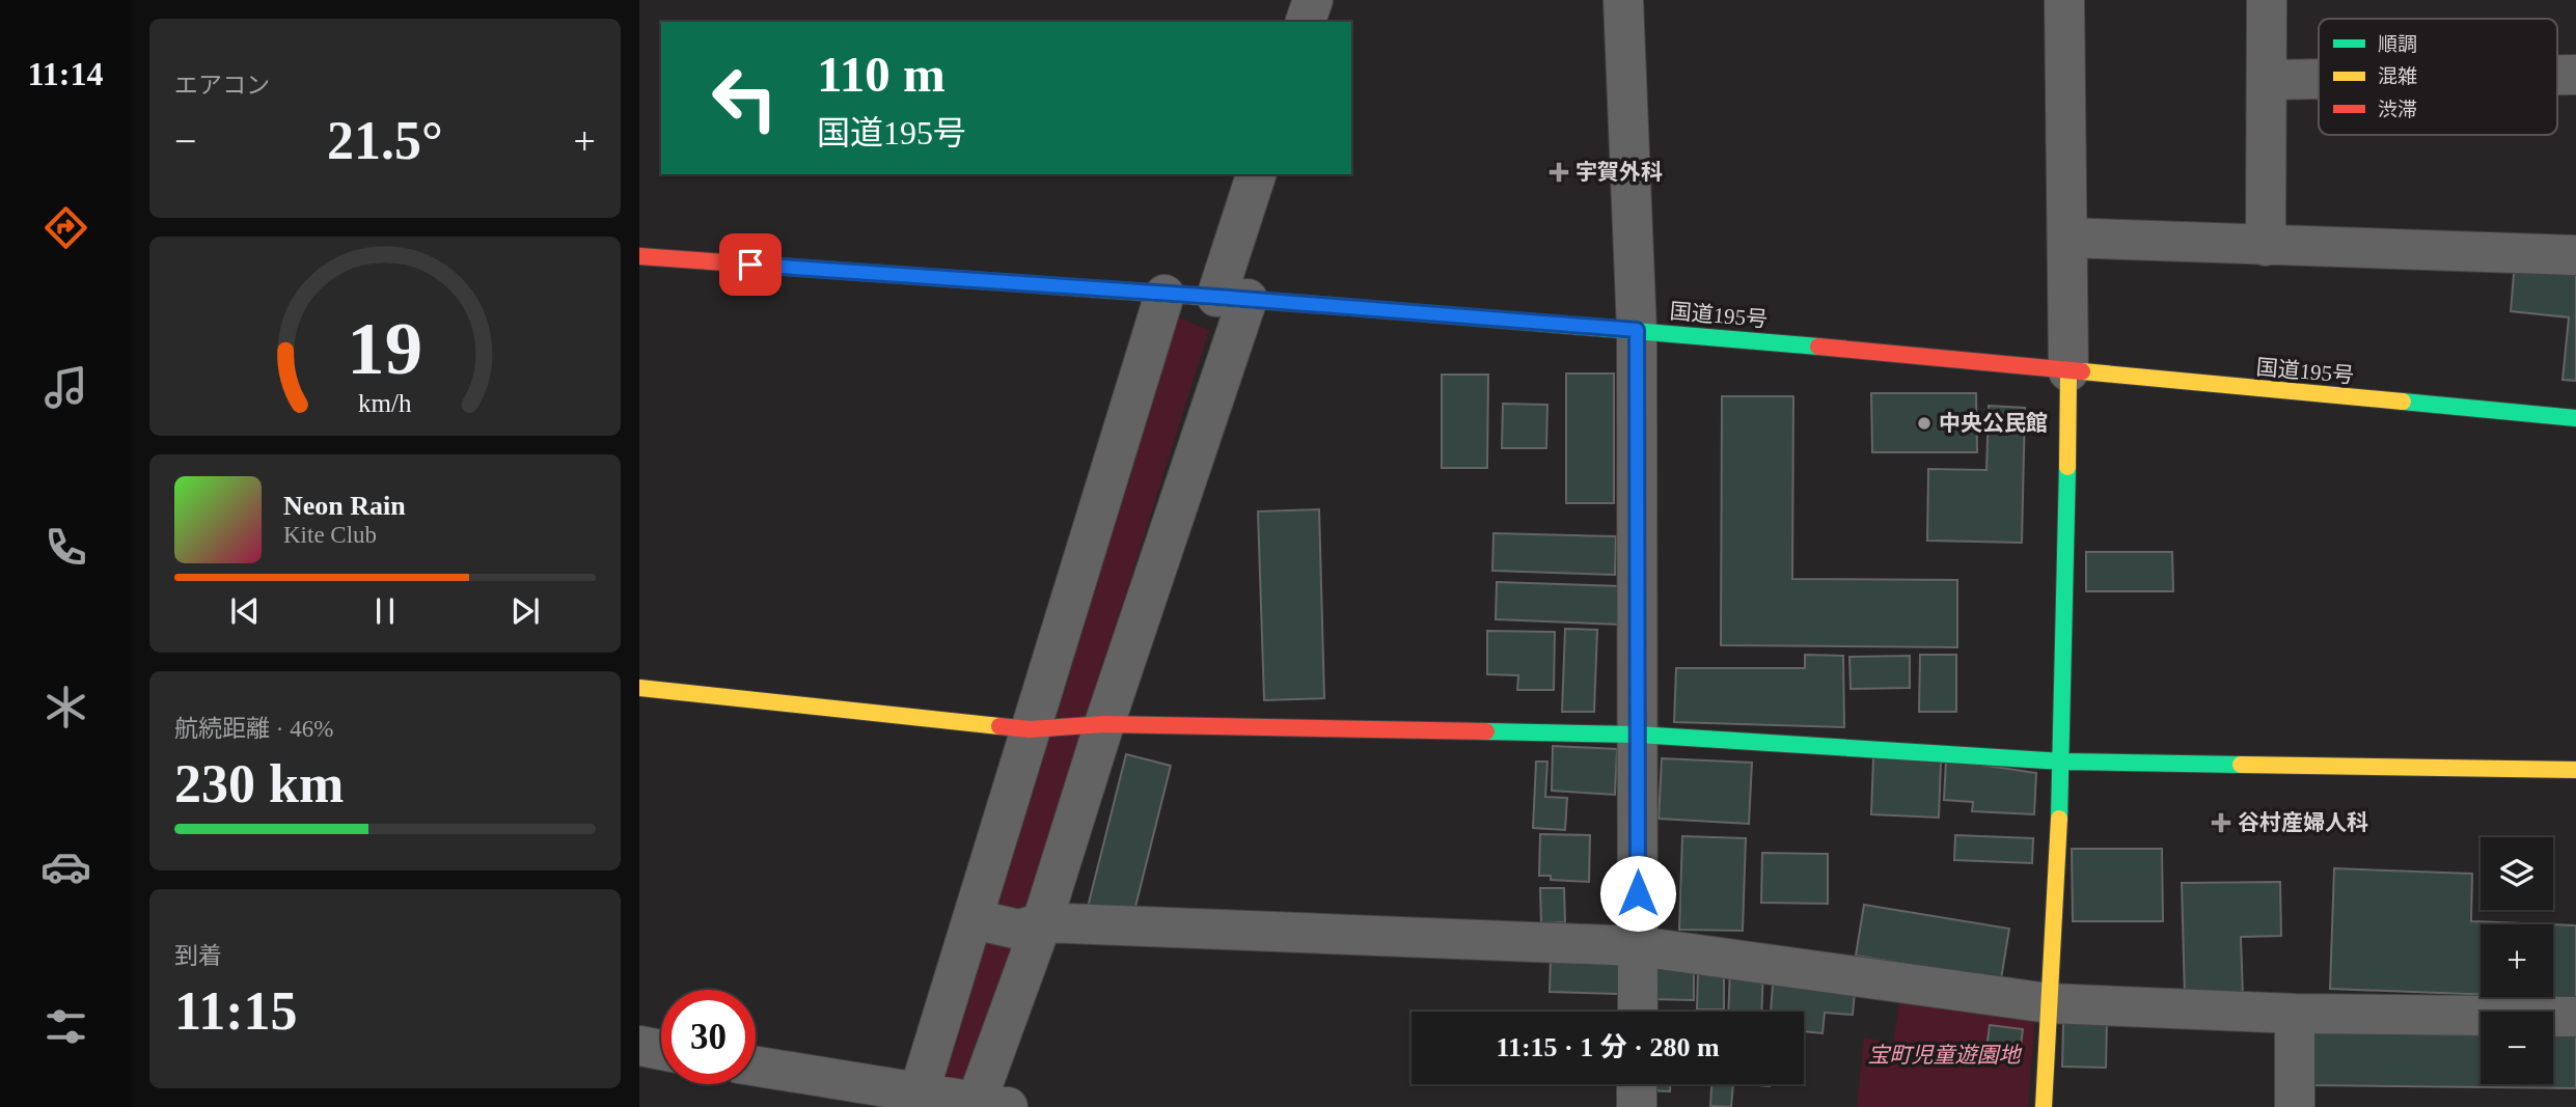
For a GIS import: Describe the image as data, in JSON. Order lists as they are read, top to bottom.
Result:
{
  "streets": {
    "main road": ["国道195号"]
  },
  "parks": ["宝町児童遊園地"],
  "places": {
    "health": ["宇賀外科", "谷村産婦人科"],
    "other": ["中央公民館"]
  },
  "legend": ["順調", "混雑", "渋滞"],
  "page": {
    "tabs": "11:14",
    "tile": [
      "エアコン",
      ["航続距離 · 46%", "230 km"],
      ["到着", "11:15"]
    ],
    "turn": ["110 m", "国道195号"],
    "heat": ["−", "21.5°", "+"],
    "song": ["Neon Rain", "Kite Club"],
    "map_buttons": ["+", "−"],
    "limit": "30",
    "trip": "11:15 · 1 分 · 280 m",
    "gauge": ["19", "km/h"]
  }
}
